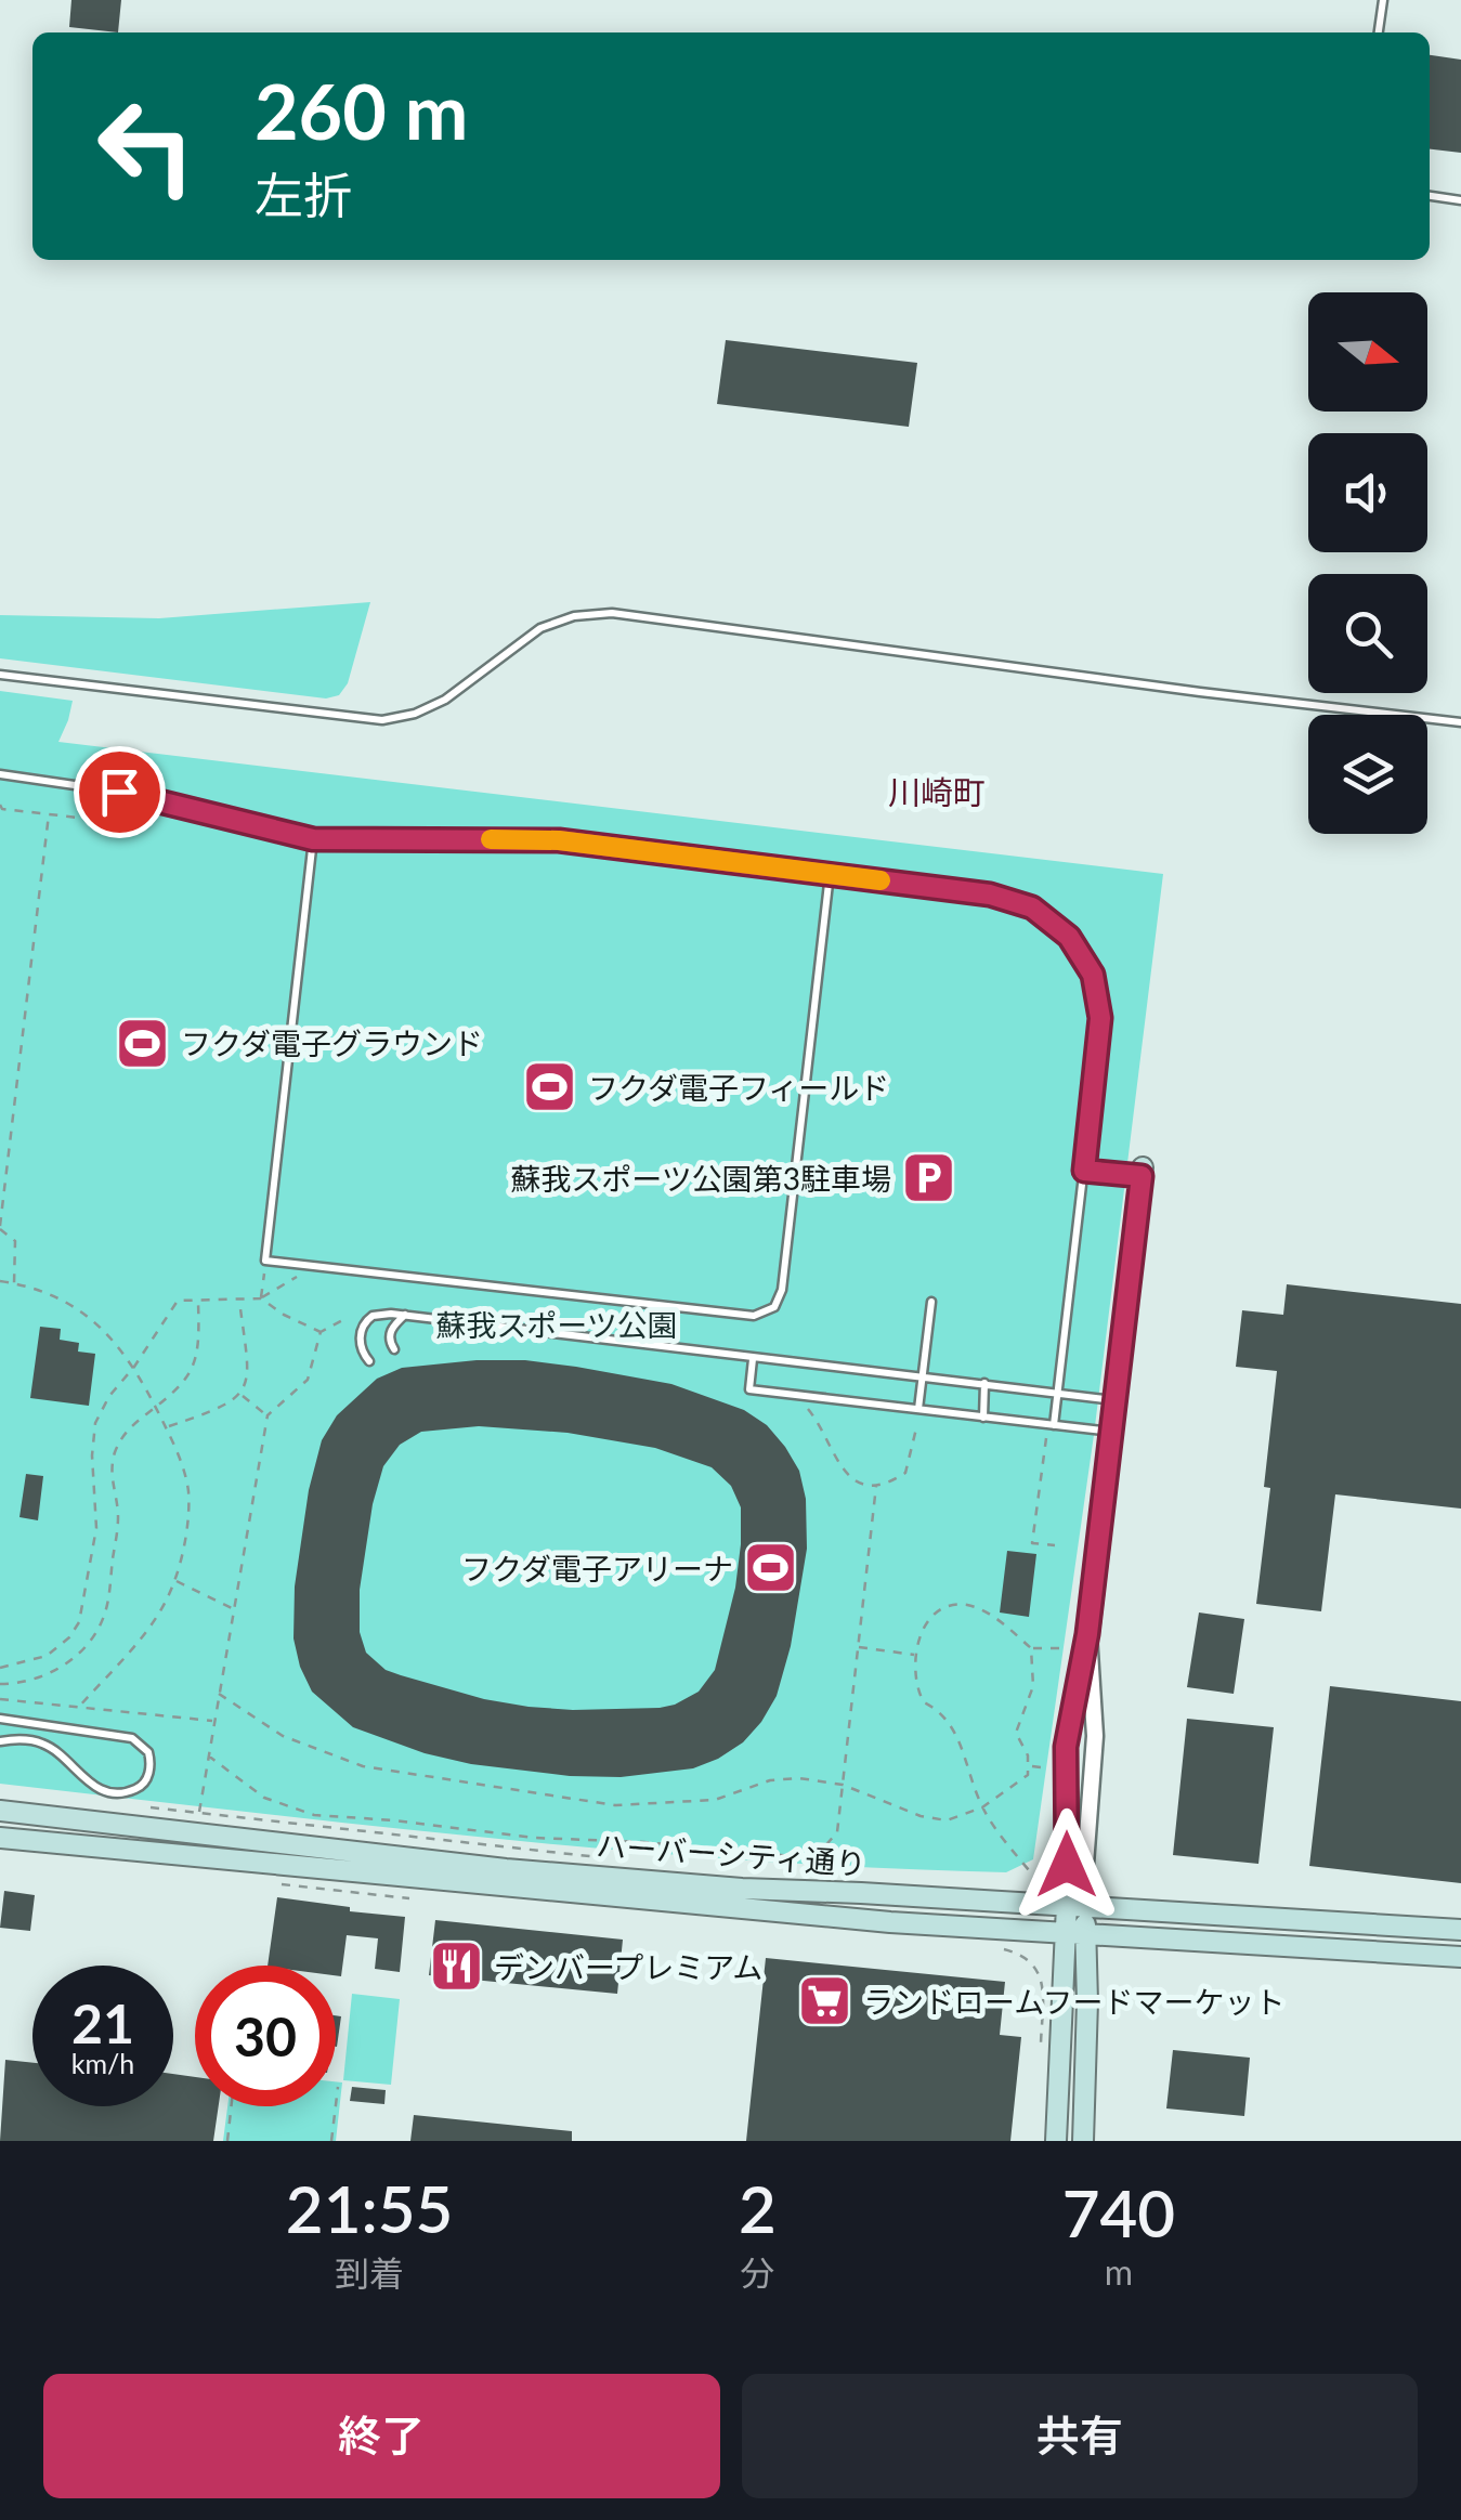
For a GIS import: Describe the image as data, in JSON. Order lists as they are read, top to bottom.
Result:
{
  "streets": {
    "street": ["ハーバーシティ通り"]
  },
  "districts": ["川崎町"],
  "parks": ["蘇我スポーツ公園"],
  "places": {
    "sports": ["フクダ電子グラウンド", "フクダ電子フィールド", "フクダ電子アリーナ"],
    "parking": ["蘇我スポーツ公園第3駐車場"],
    "restaurant": ["デンバープレミアム"],
    "supermarket": ["ランドロームフードマーケット"]
  },
  "north": "right",
  "page": {
    "turn": ["260 m", "左折"],
    "speed": "21 km/h",
    "limit": "30",
    "eta": [
      "21:55",
      "到着",
      "2",
      "分",
      "740",
      "m"
    ],
    "buttons": ["終了", "共有"]
  }
}
